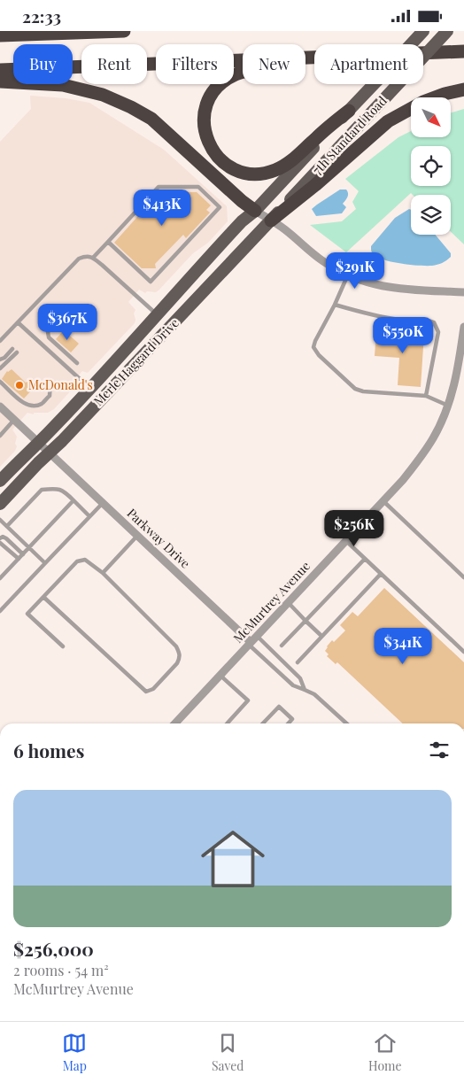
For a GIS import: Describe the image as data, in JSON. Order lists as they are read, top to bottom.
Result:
{
  "streets": {
    "main road": ["7th Standard Road", "Merle Haggard Drive"],
    "street": ["Parkway Drive", "McMurtrey Avenue"]
  },
  "crossings": [
    ["7th Standard Road", "Merle Haggard Drive"],
    ["Merle Haggard Drive", "Parkway Drive"],
    ["Parkway Drive", "McMurtrey Avenue"]
  ],
  "places": ["McDonald's"],
  "north": "bottom right",
  "page": {
    "status": "22:33",
    "chip": [
      "Buy",
      "Rent",
      "Filters",
      "New",
      "Apartment"
    ],
    "price": [
      "$413K",
      "$291K",
      "$367K",
      "$550K",
      "$256K",
      "$341K"
    ],
    "heading": "6 homes",
    "list": [
      {
        "name": "$256,000",
        "note": "2 rooms · 54 m² · McMurtrey Avenue"
      }
    ],
    "tabs": ["Map", "Saved", "Home"]
  }
}
